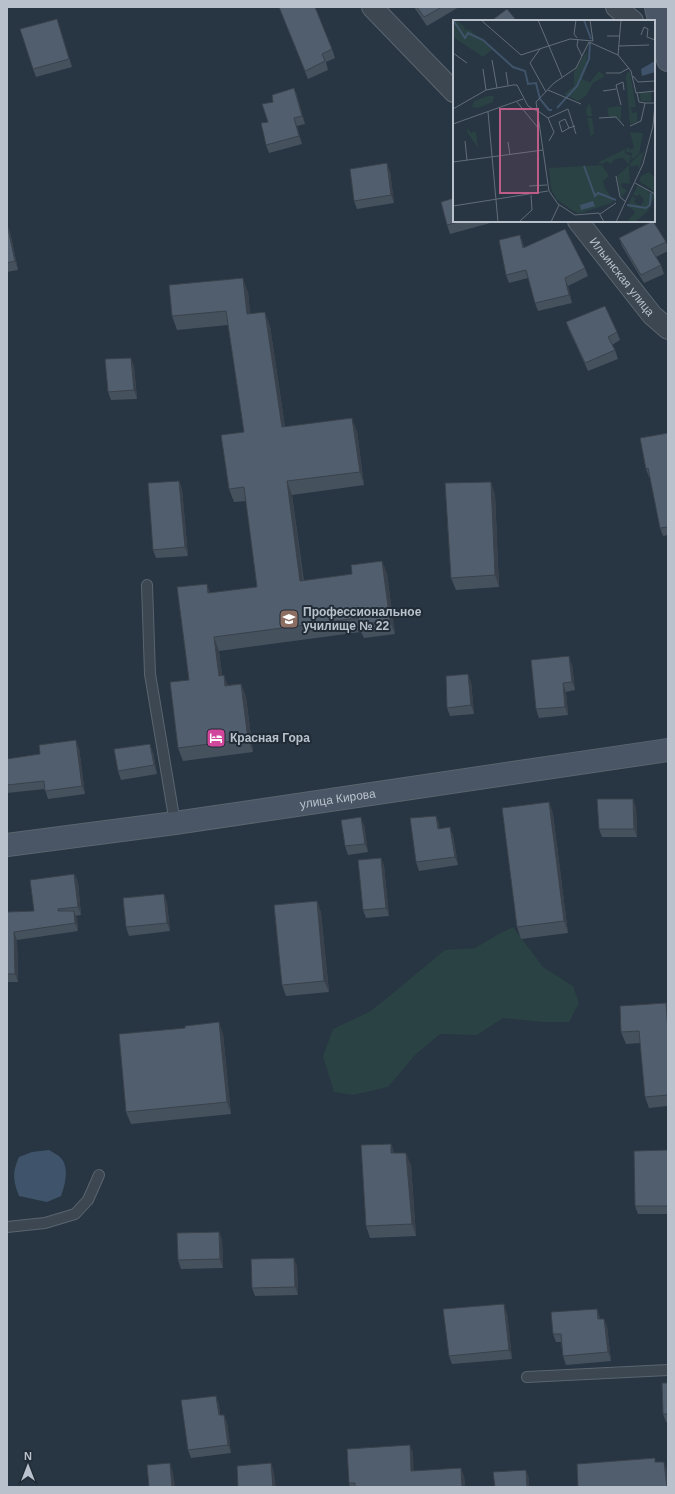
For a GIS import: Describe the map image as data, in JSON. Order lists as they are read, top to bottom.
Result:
{
  "streets": {
    "street": ["Ильинская улица", "улица Кирова"]
  },
  "places": {
    "school or university": ["Профессиональное училище № 22"],
    "hotel": ["Красная Гора"]
  },
  "north": "top"
}
